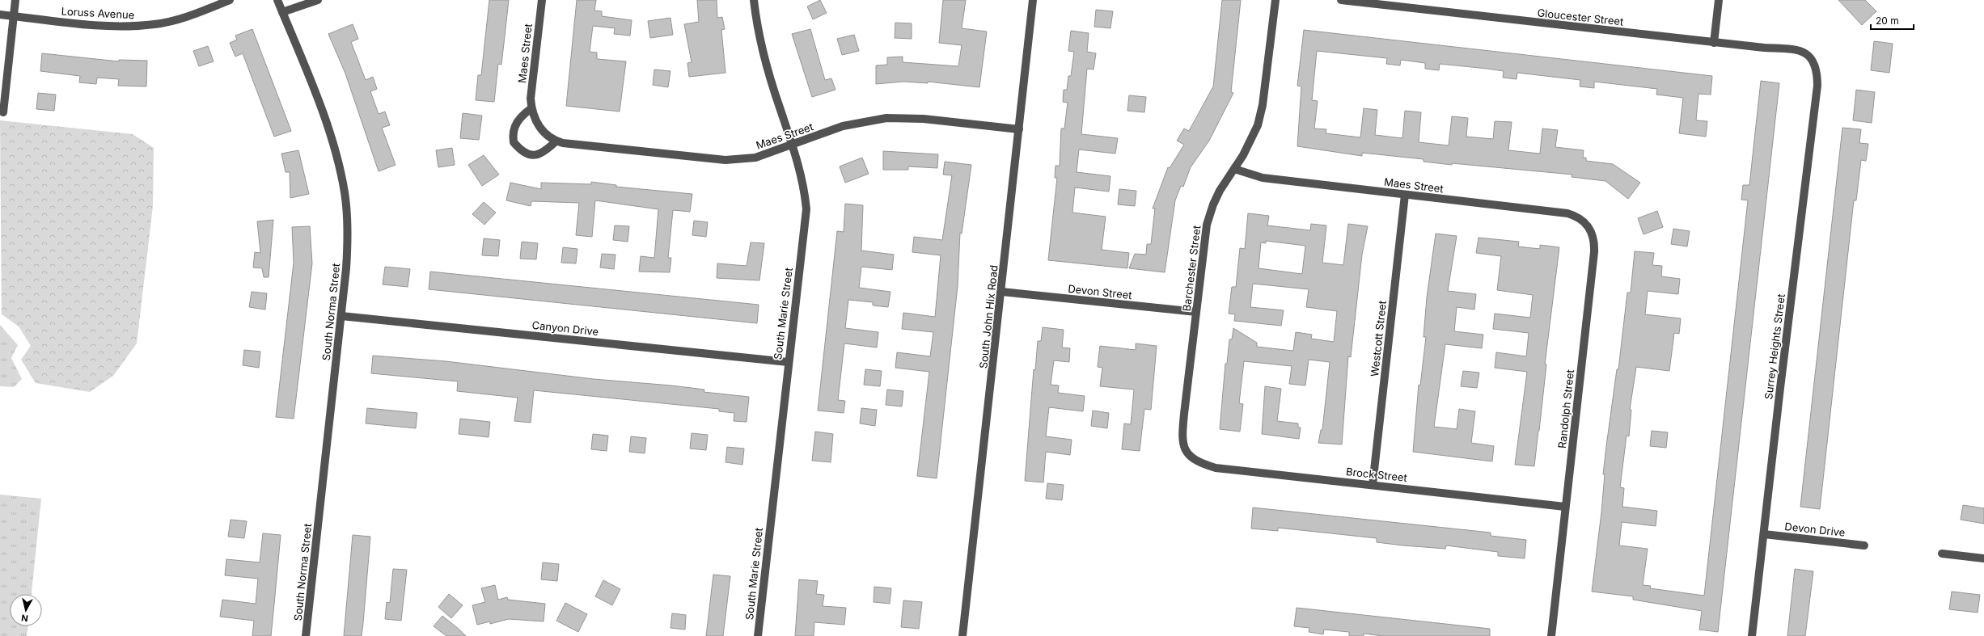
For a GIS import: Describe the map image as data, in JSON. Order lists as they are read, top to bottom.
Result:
{
  "streets": {
    "street": [
      "Loruss Avenue",
      "Gloucester Street",
      "Maes Street",
      "Barchester Street",
      "Devon Street",
      "South Norma Street",
      "South Marie Street",
      "South John Hix Road",
      "Canyon Drive",
      "Westcott Street",
      "Surrey Heights Street",
      "Randolph Street",
      "Brock Street",
      "Devon Drive"
    ]
  },
  "crossings": [
    ["Gloucester Street", "Surrey Heights Street"],
    ["Maes Street", "Barchester Street"],
    ["Maes Street", "South Marie Street"],
    ["Maes Street", "South John Hix Road"],
    ["Maes Street", "Westcott Street"],
    ["Maes Street", "Randolph Street"],
    ["Barchester Street", "Devon Street"],
    ["Barchester Street", "Brock Street"],
    ["Devon Street", "South John Hix Road"],
    ["South Norma Street", "Canyon Drive"],
    ["South Marie Street", "Canyon Drive"],
    ["Westcott Street", "Brock Street"],
    ["Surrey Heights Street", "Devon Drive"],
    ["Randolph Street", "Brock Street"]
  ],
  "scale_bar": "20 m",
  "north": "bottom"
}
